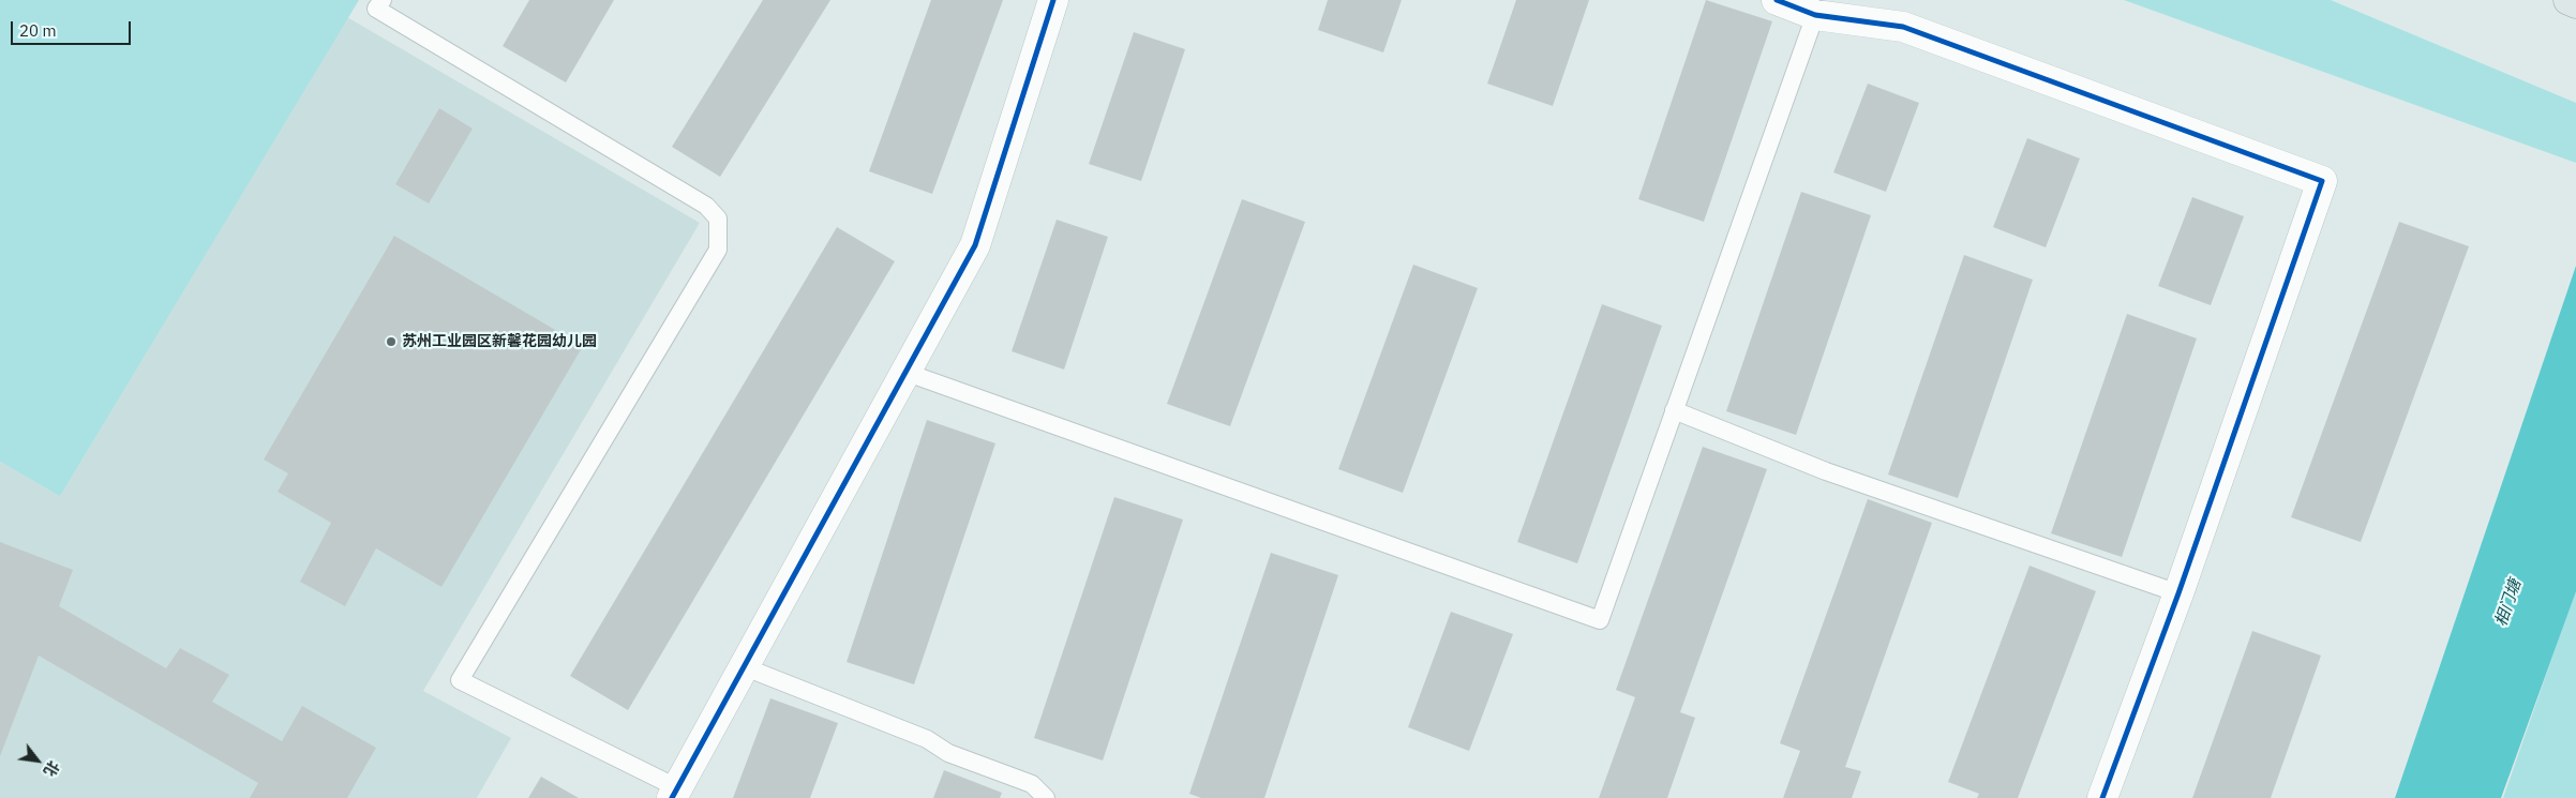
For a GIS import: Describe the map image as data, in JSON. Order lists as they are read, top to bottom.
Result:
{
  "water": ["相门塘"],
  "places": ["苏州工业园区新馨花园幼儿园"],
  "scale_bar": "20 m",
  "north": "bottom right"
}
